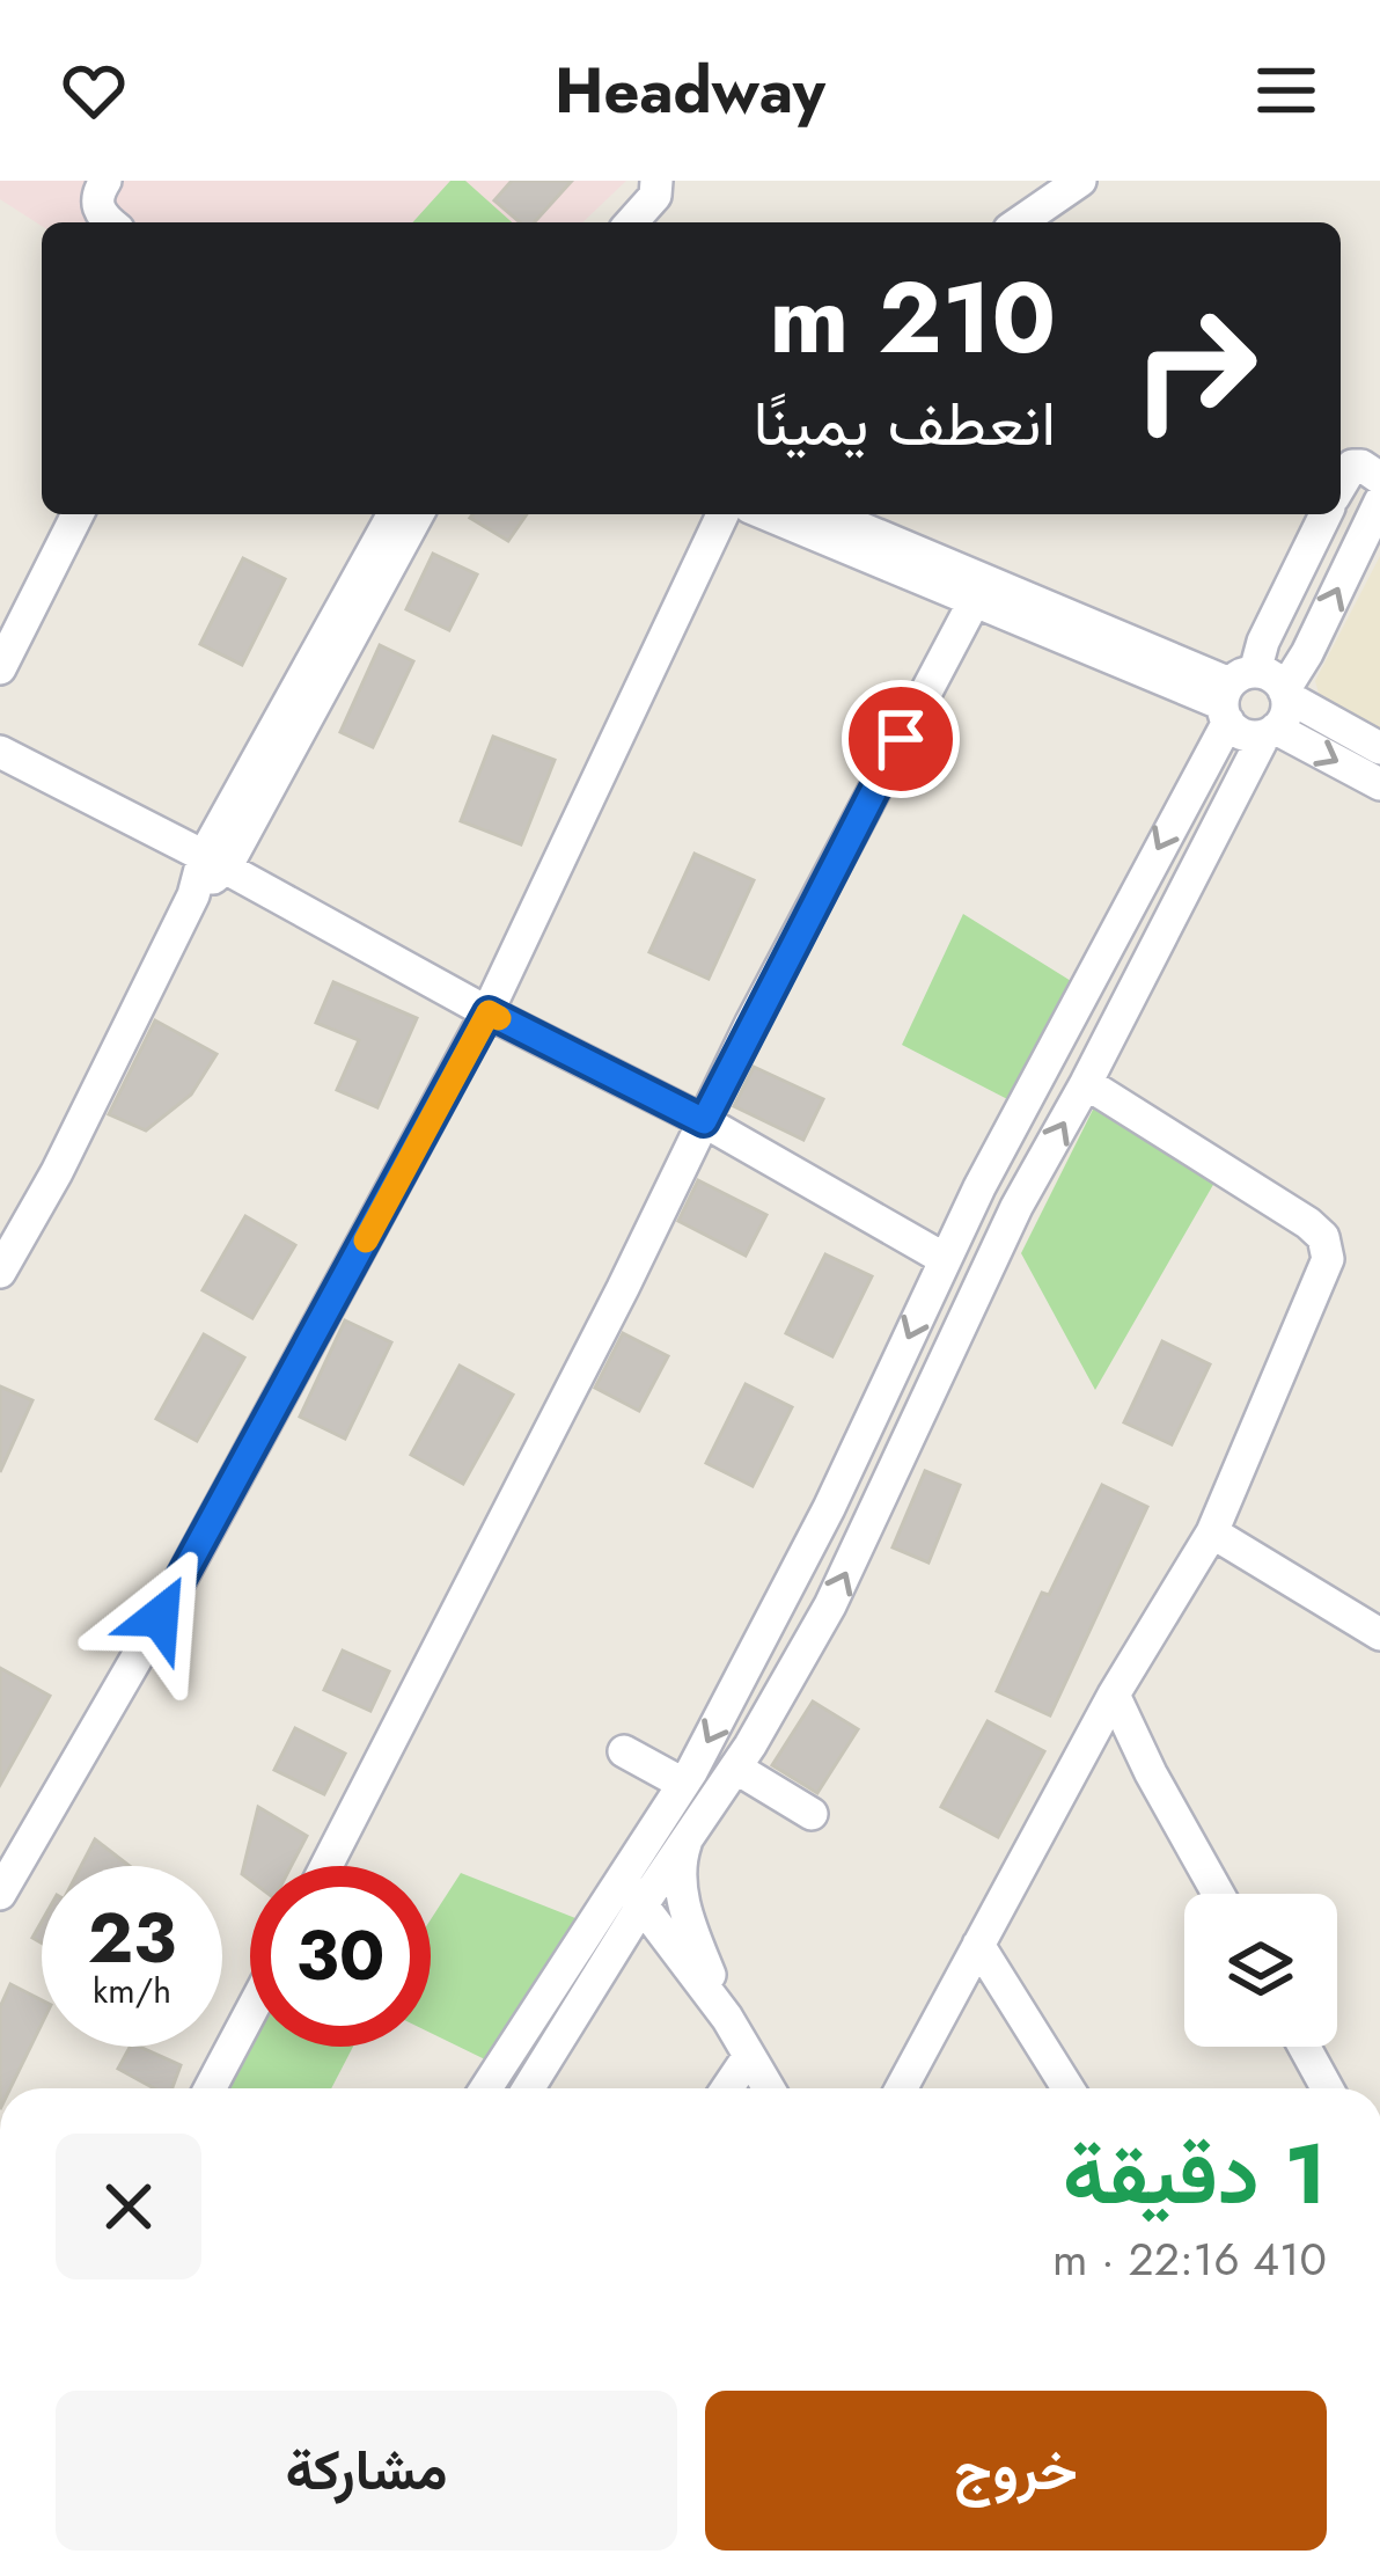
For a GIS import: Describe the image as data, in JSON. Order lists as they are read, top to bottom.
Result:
{
  "page": {
    "header": "Headway",
    "turn": ["210 m", "انعطف يمينًا"],
    "speed": "23 km/h",
    "limit": "30",
    "heading": ["1 دقيقة", "410 m · 22:16"],
    "buttons": ["خروج", "مشاركة"]
  }
}
